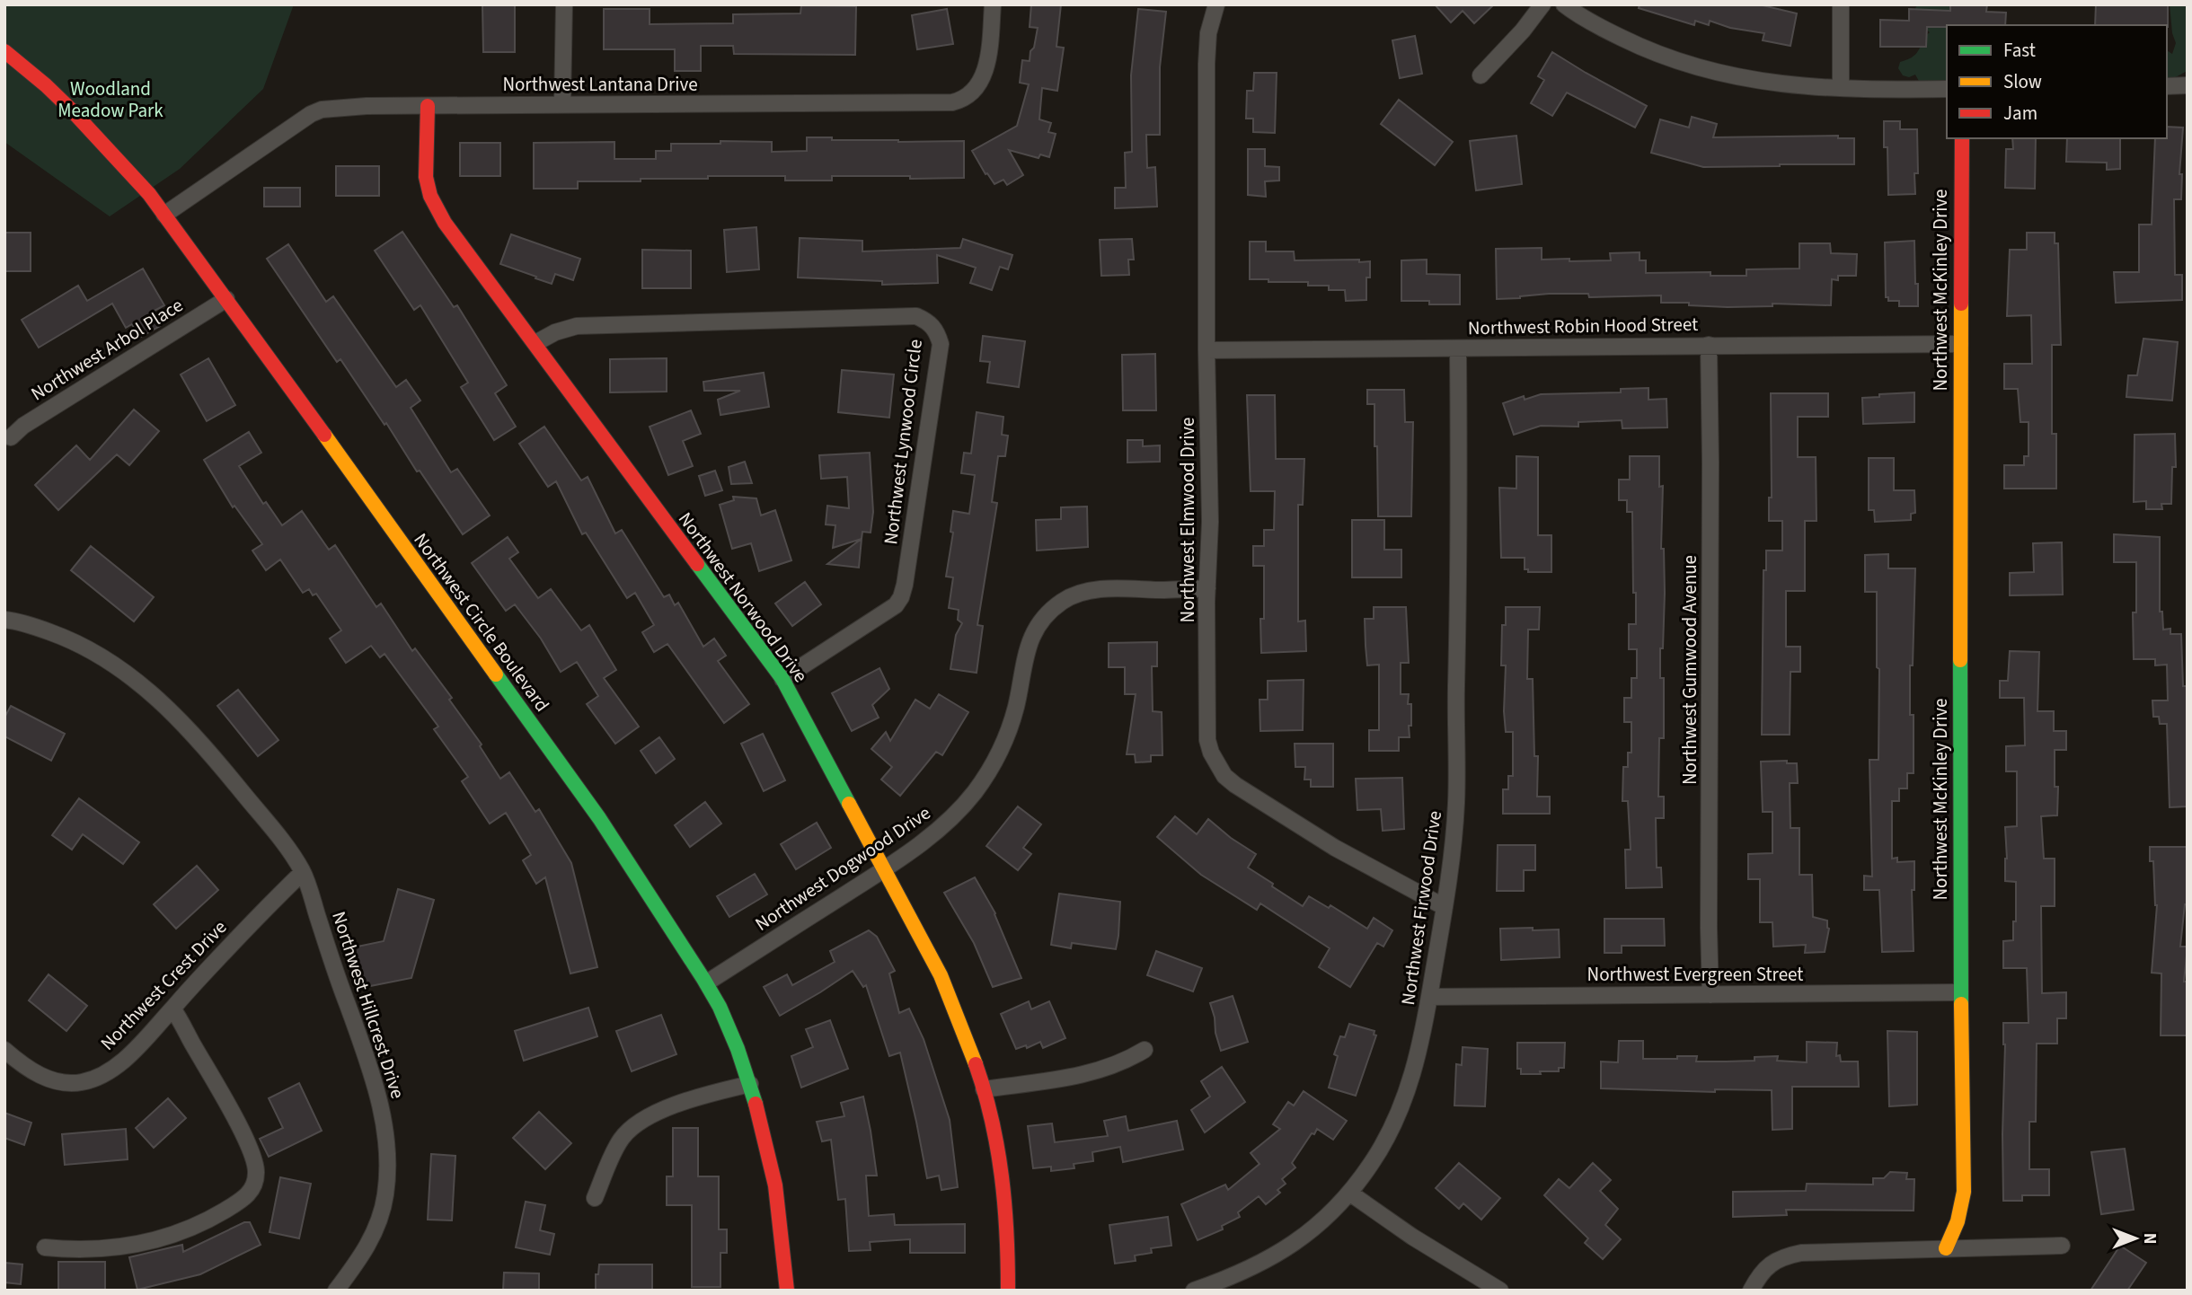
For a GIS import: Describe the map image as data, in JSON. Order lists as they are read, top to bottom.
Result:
{
  "streets": {
    "street": [
      "Northwest Lantana Drive",
      "Northwest McKinley Drive",
      "Northwest Robin Hood Street",
      "Northwest Arbol Place",
      "Northwest Lynwood Circle",
      "Northwest Elmwood Drive",
      "Northwest Norwood Drive",
      "Northwest Circle Boulevard",
      "Northwest Gumwood Avenue",
      "Northwest Dogwood Drive",
      "Northwest Firwood Drive",
      "Northwest Evergreen Street",
      "Northwest Crest Drive",
      "Northwest Hillcrest Drive"
    ]
  },
  "crossings": [
    ["Northwest Lantana Drive", "Northwest Norwood Drive"],
    ["Northwest Lantana Drive", "Northwest Circle Boulevard"],
    ["Northwest McKinley Drive", "Northwest Robin Hood Street"],
    ["Northwest McKinley Drive", "Northwest Evergreen Street"],
    ["Northwest Robin Hood Street", "Northwest Elmwood Drive"],
    ["Northwest Robin Hood Street", "Northwest Gumwood Avenue"],
    ["Northwest Robin Hood Street", "Northwest Firwood Drive"],
    ["Northwest Arbol Place", "Northwest Circle Boulevard"],
    ["Northwest Lynwood Circle", "Northwest Norwood Drive"],
    ["Northwest Elmwood Drive", "Northwest Dogwood Drive"],
    ["Northwest Elmwood Drive", "Northwest Firwood Drive"],
    ["Northwest Norwood Drive", "Northwest Dogwood Drive"],
    ["Northwest Circle Boulevard", "Northwest Dogwood Drive"],
    ["Northwest Gumwood Avenue", "Northwest Evergreen Street"],
    ["Northwest Firwood Drive", "Northwest Evergreen Street"],
    ["Northwest Crest Drive", "Northwest Hillcrest Drive"]
  ],
  "parks": ["Woodland Meadow Park"],
  "legend": ["Fast", "Slow", "Jam"],
  "north": "right"
}
